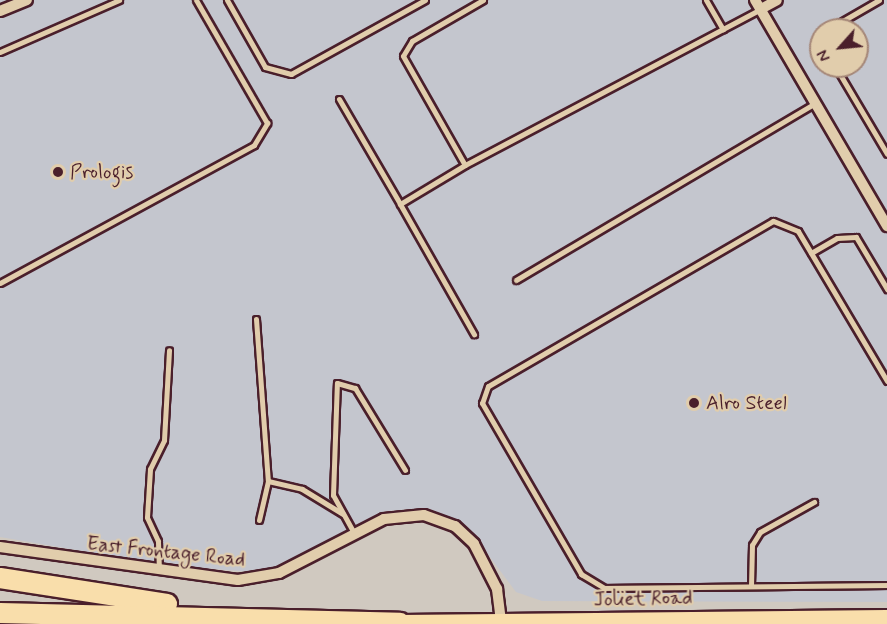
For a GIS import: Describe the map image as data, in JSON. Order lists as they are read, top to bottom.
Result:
{
  "streets": {
    "main road": ["Joliet Road"],
    "street": ["East Frontage Road"]
  },
  "crossings": [
    ["East Frontage Road", "Joliet Road"]
  ],
  "places": ["Prologis", "Alro Steel"],
  "north": "bottom left"
}
